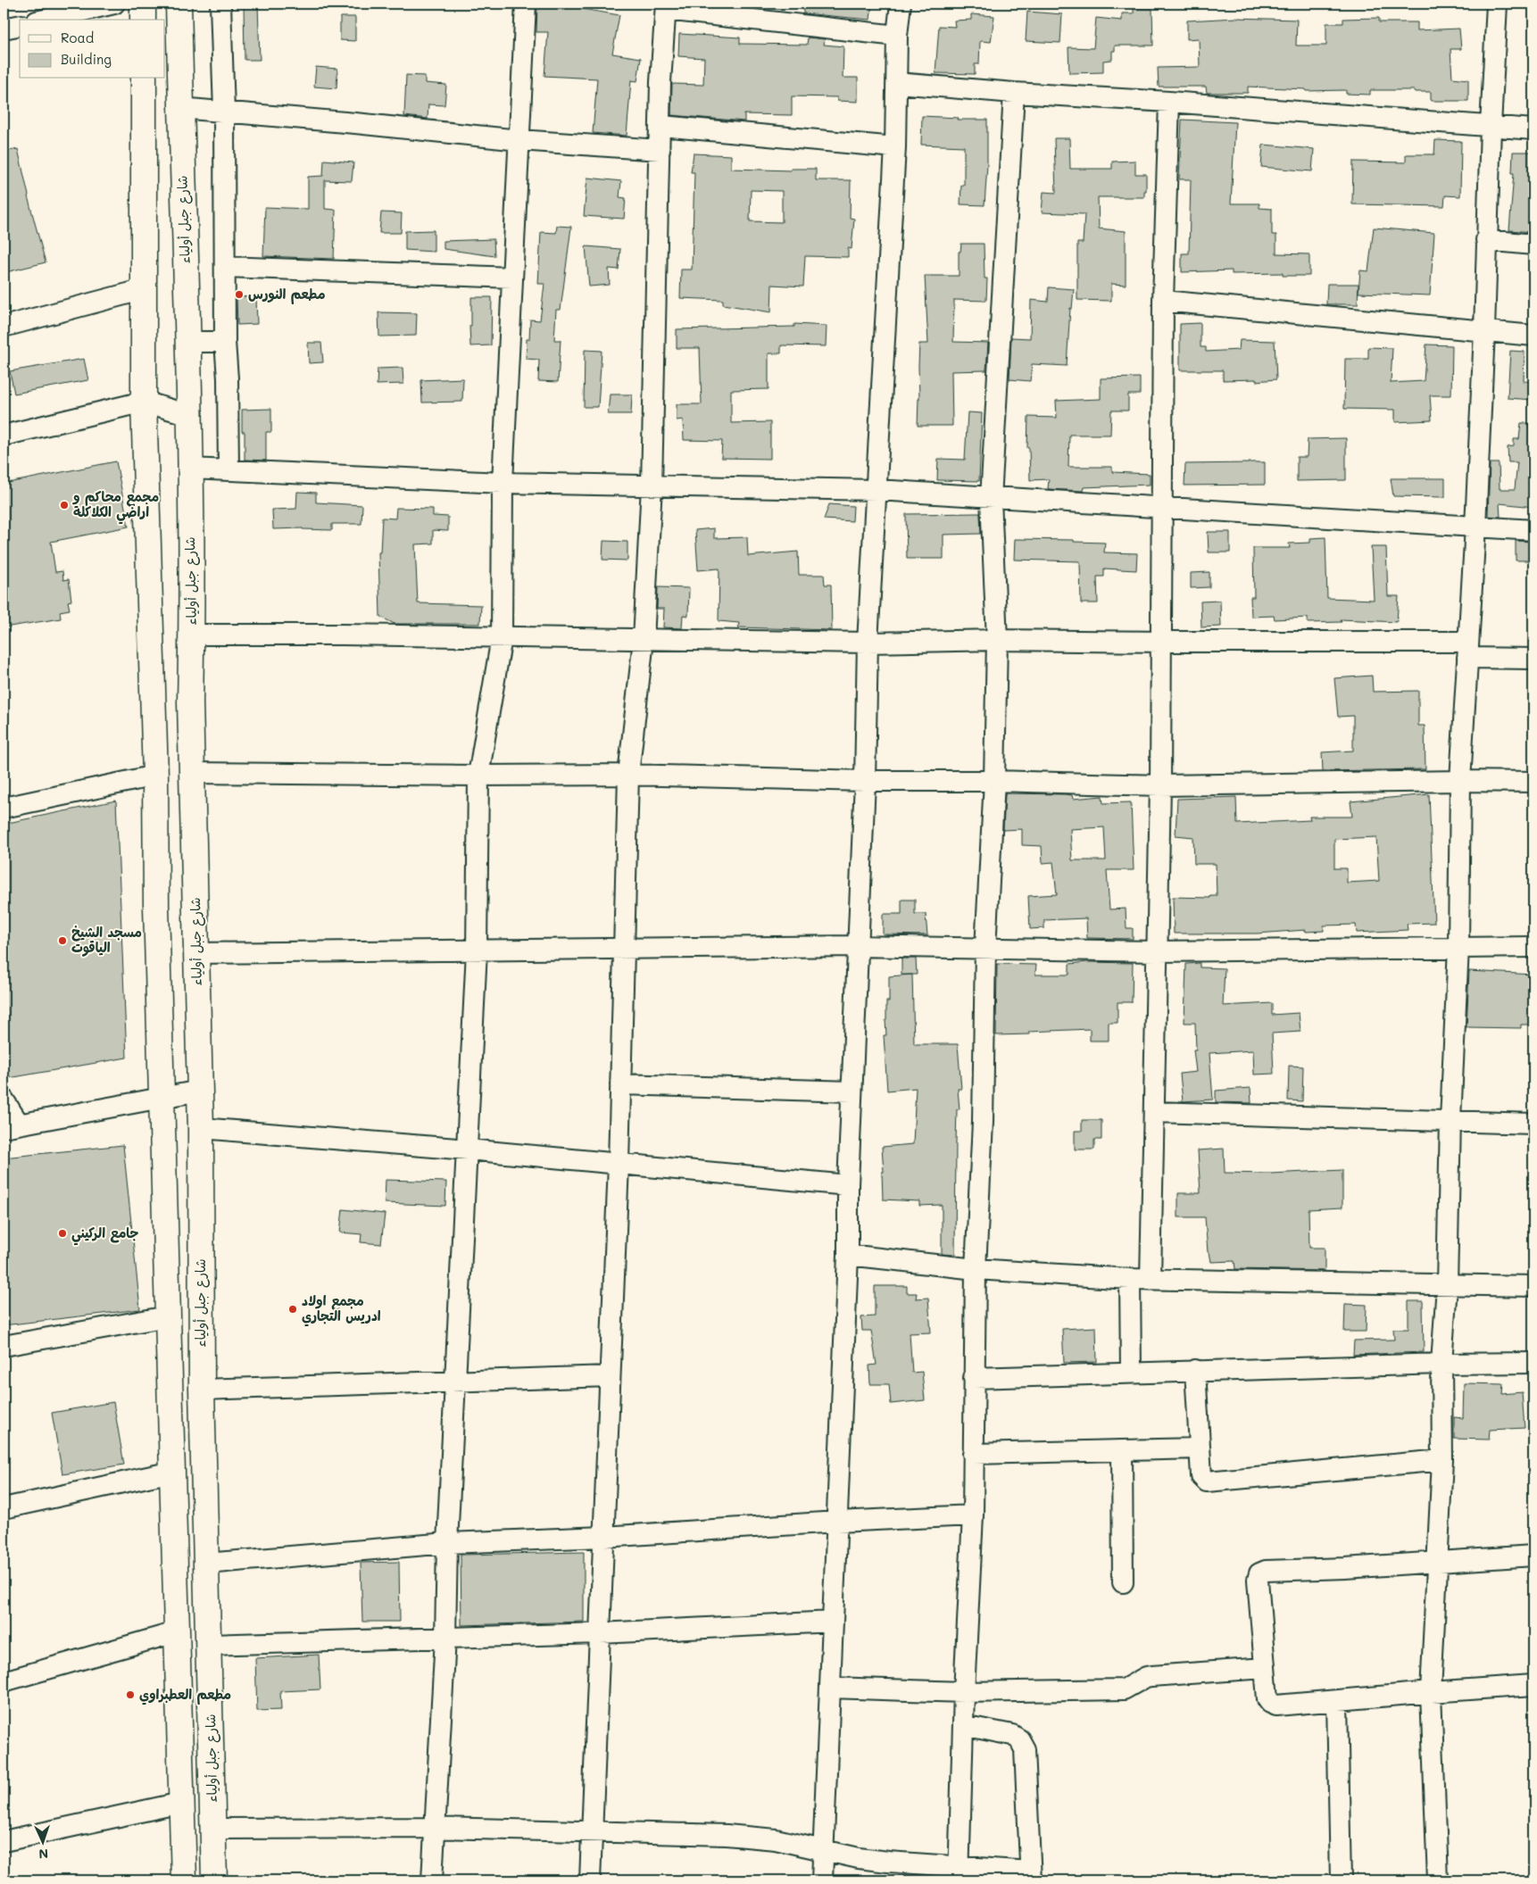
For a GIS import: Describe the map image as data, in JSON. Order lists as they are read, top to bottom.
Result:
{
  "streets": {
    "main road": ["شارع جبل أولياء"]
  },
  "places": [
    "مطعم النورس",
    "مجمع محاكم و اراضي الكلاكلة",
    "مسجد الشيخ الياقوت",
    "جامع الركيني",
    "مجمع اولاد ادريس التجاري",
    "مطعم العطبراوي"
  ],
  "legend": ["Road", "Building"],
  "north": "bottom"
}
